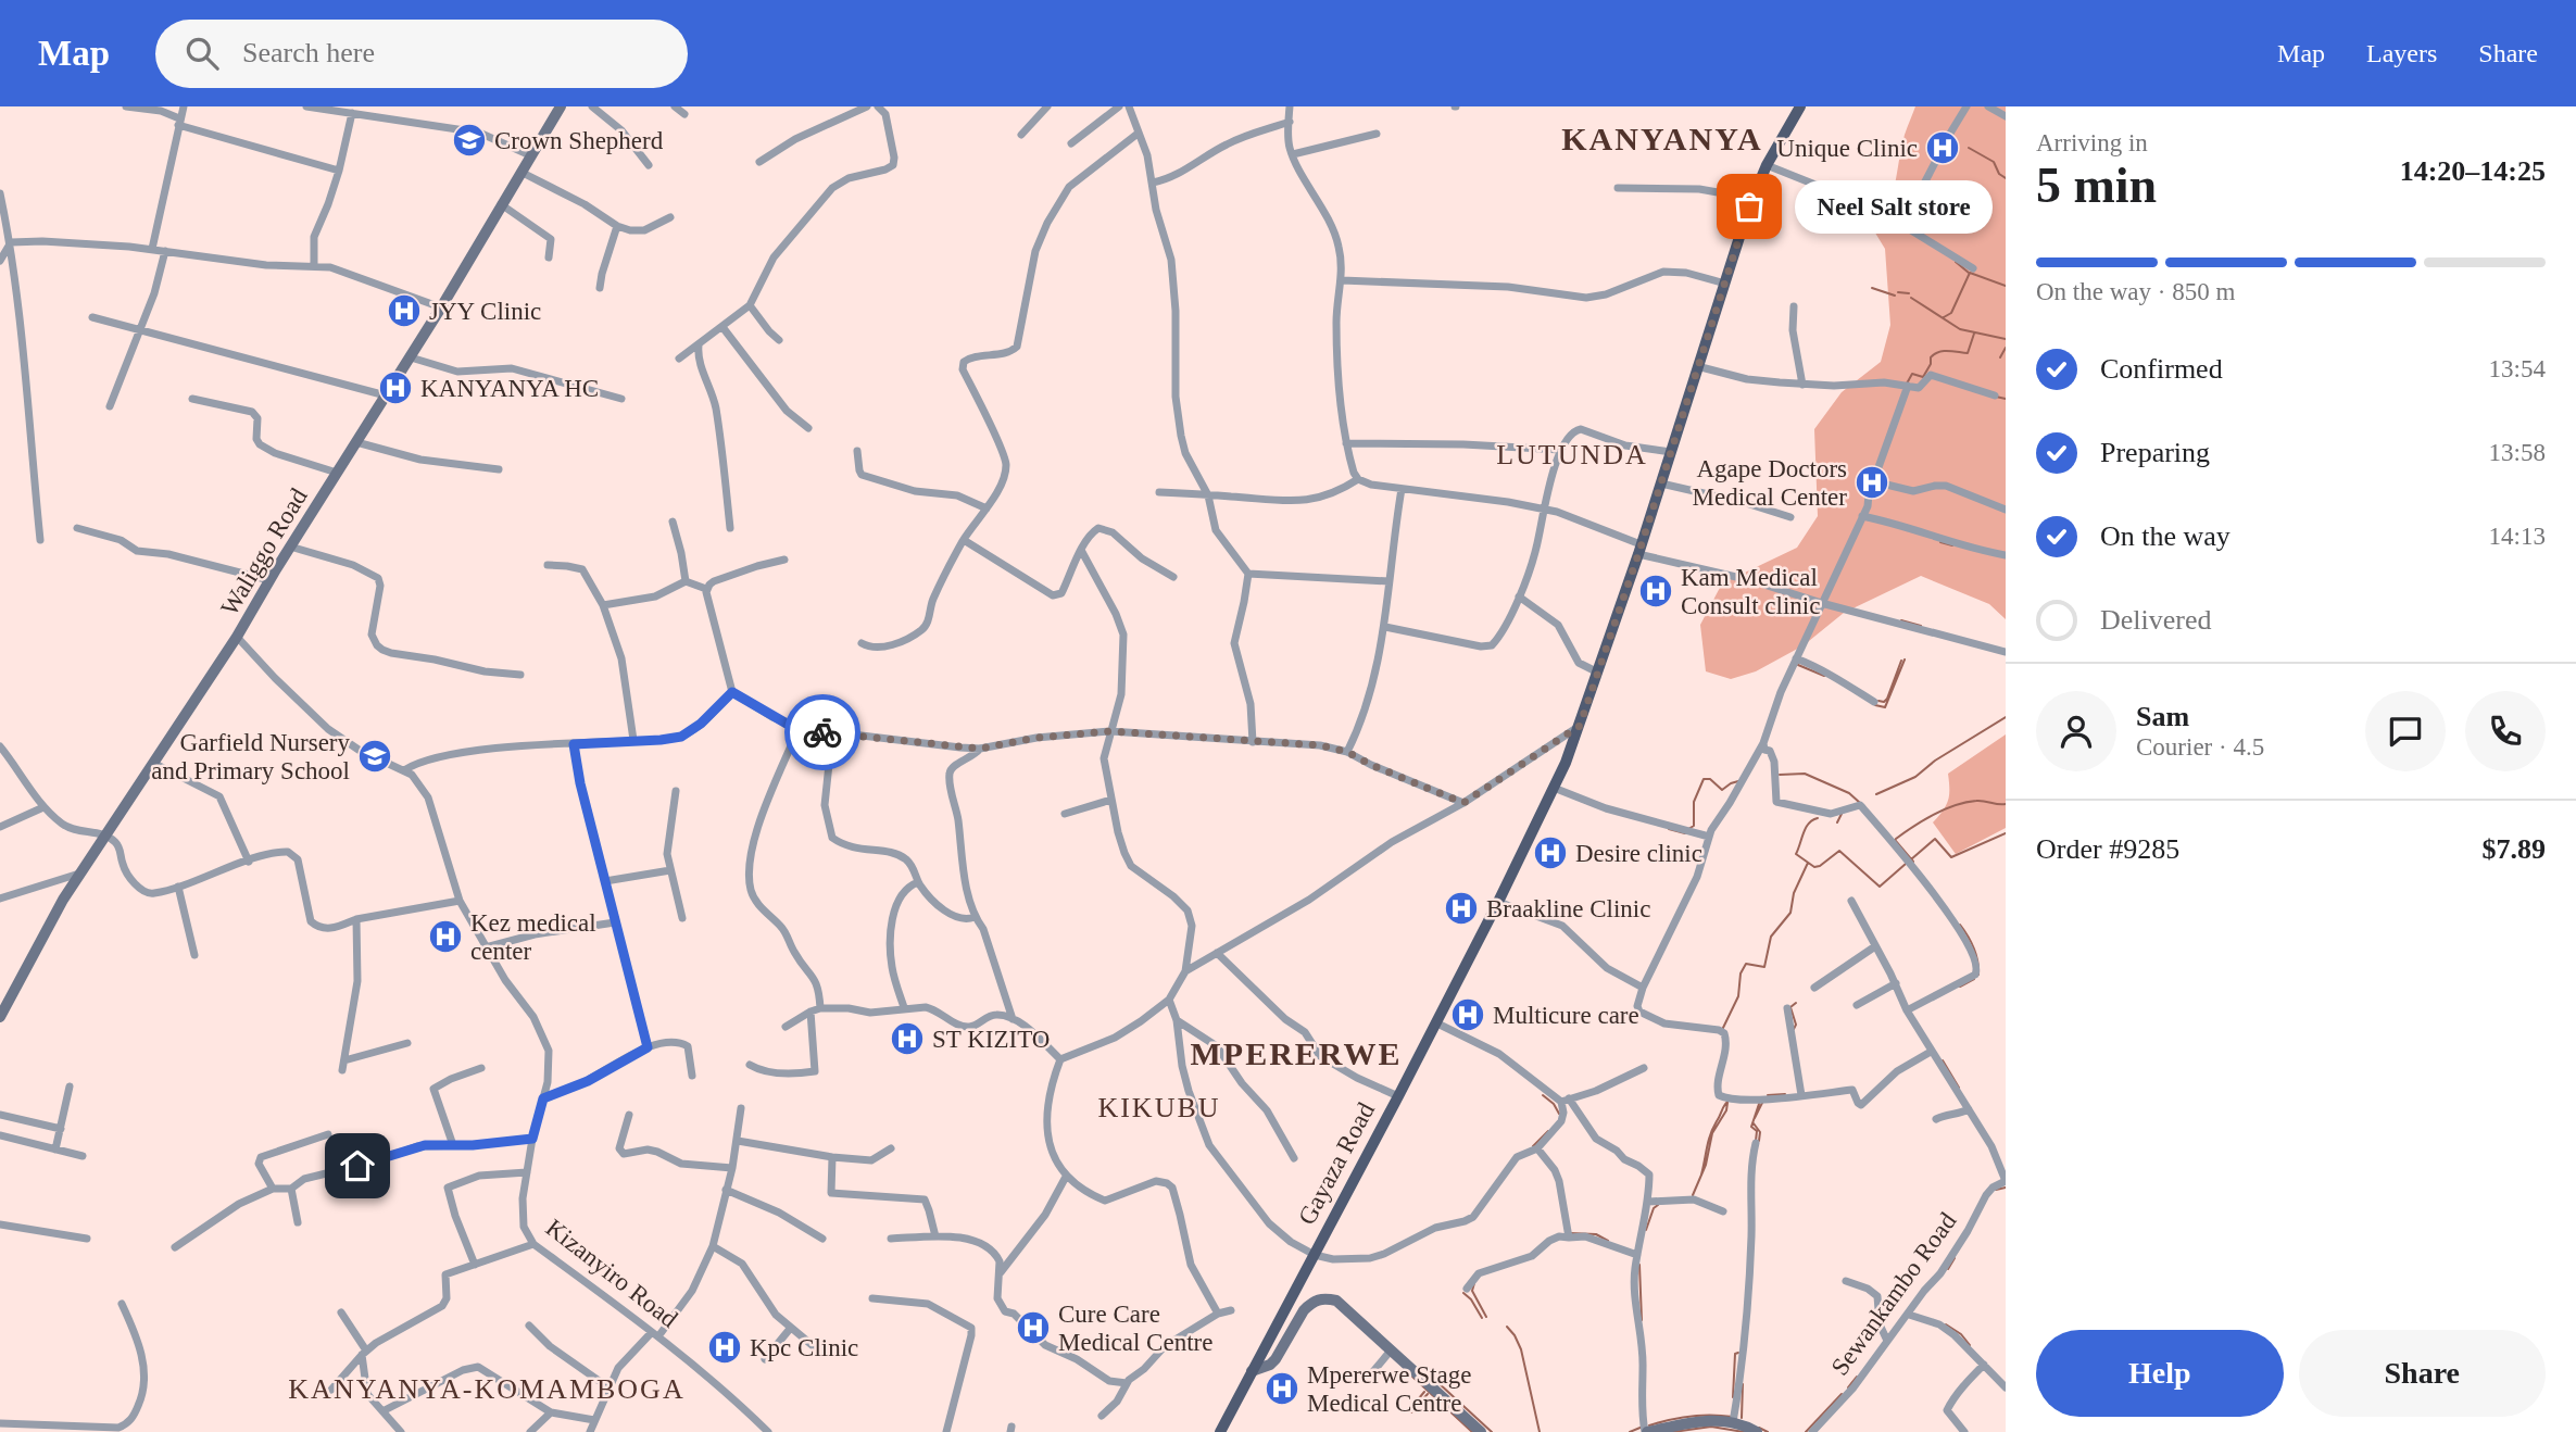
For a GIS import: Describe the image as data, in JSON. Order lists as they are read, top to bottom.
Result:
{
  "streets": {
    "main road": ["Gayaza Road"],
    "street": ["Waliggo Road", "Kizanyiro Road", "Sewankambo Road"]
  },
  "crossings": [
    ["Waliggo Road", "Kizanyiro Road"]
  ],
  "districts": [
    "KANYANYA",
    "LUTUNDA",
    "MPERERWE",
    "KIKUBU",
    "KANYANYA-KOMAMBOGA"
  ],
  "places": {
    "school or university": ["Crown Shepherd", "Garfield Nursery and Primary School"],
    "hospital": [
      "Unique Clinic",
      "JYY Clinic",
      "KANYANYA HC",
      "Agape Doctors Medical Center",
      "Kam Medical Consult clinic",
      "Desire clinic",
      "Braakline Clinic",
      "Kez medical center",
      "Multicure care",
      "ST KIZITO",
      "Cure Care Medical Centre",
      "Kpc Clinic",
      "Mpererwe Stage Medical Centre"
    ],
    "other": ["Neel Salt store"]
  },
  "page": {
    "header": "Map",
    "search": "Search here",
    "nav": ["Map", "Layers", "Share"],
    "heading": ["5 min", "Arriving in", "14:20–14:25"],
    "panel": [
      "Sam",
      "Courier · 4.5",
      "Order #9285",
      "$7.89"
    ],
    "bubble": "Neel Salt store",
    "bar": "On the way · 850 m",
    "list": [
      ["Confirmed", "13:54"],
      ["Preparing", "13:58"],
      ["On the way", "14:13"],
      "Delivered"
    ],
    "buttons": ["Help", "Share"]
  }
}
